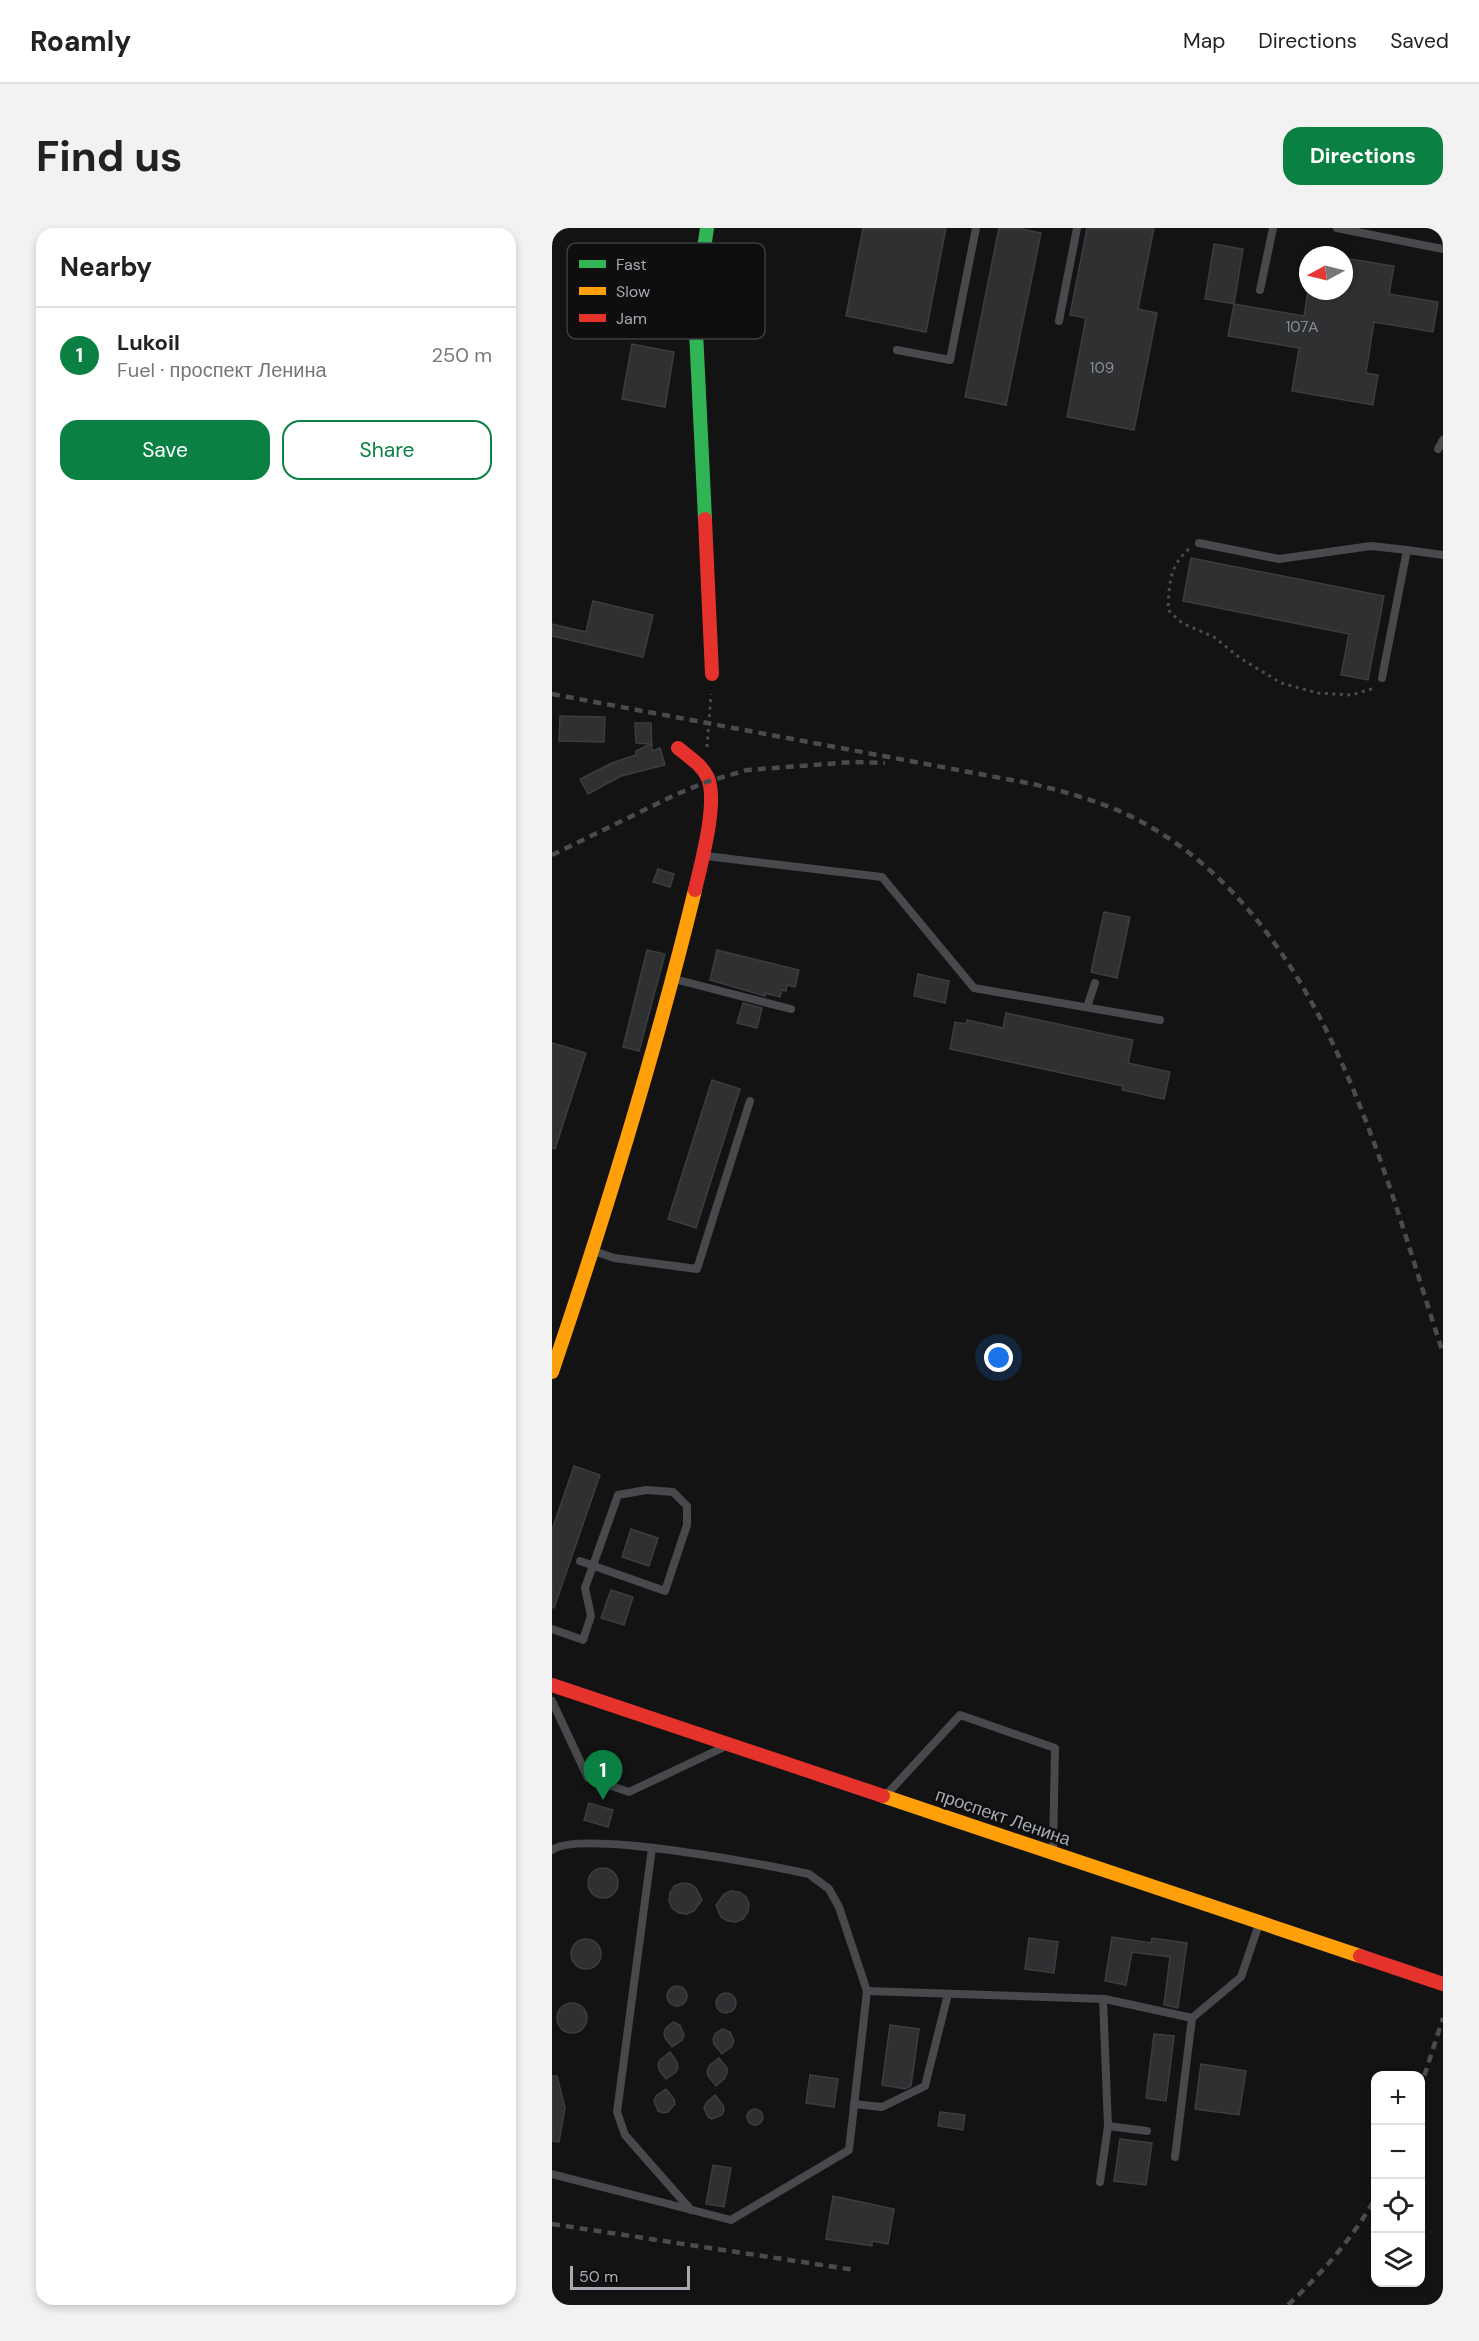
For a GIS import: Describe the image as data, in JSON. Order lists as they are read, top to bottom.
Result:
{
  "streets": {
    "street": ["проспект Ленина"]
  },
  "house_numbers": ["107А", "109"],
  "legend": ["Fast", "Slow", "Jam"],
  "scale_bar": "50 m",
  "north": "left",
  "page": {
    "header": "Roamly",
    "nav": ["Map", "Directions", "Saved"],
    "buttons": [
      "Directions",
      ["Save", "Share"]
    ],
    "title": "Find us",
    "heading": "Nearby",
    "list": [
      {
        "mark": "1",
        "name": "Lukoil",
        "note": "Fuel · проспект Ленина",
        "value": "250 m"
      }
    ],
    "pins": "1",
    "map_buttons": ["+", "−"],
    "scale": "50 m"
  }
}
